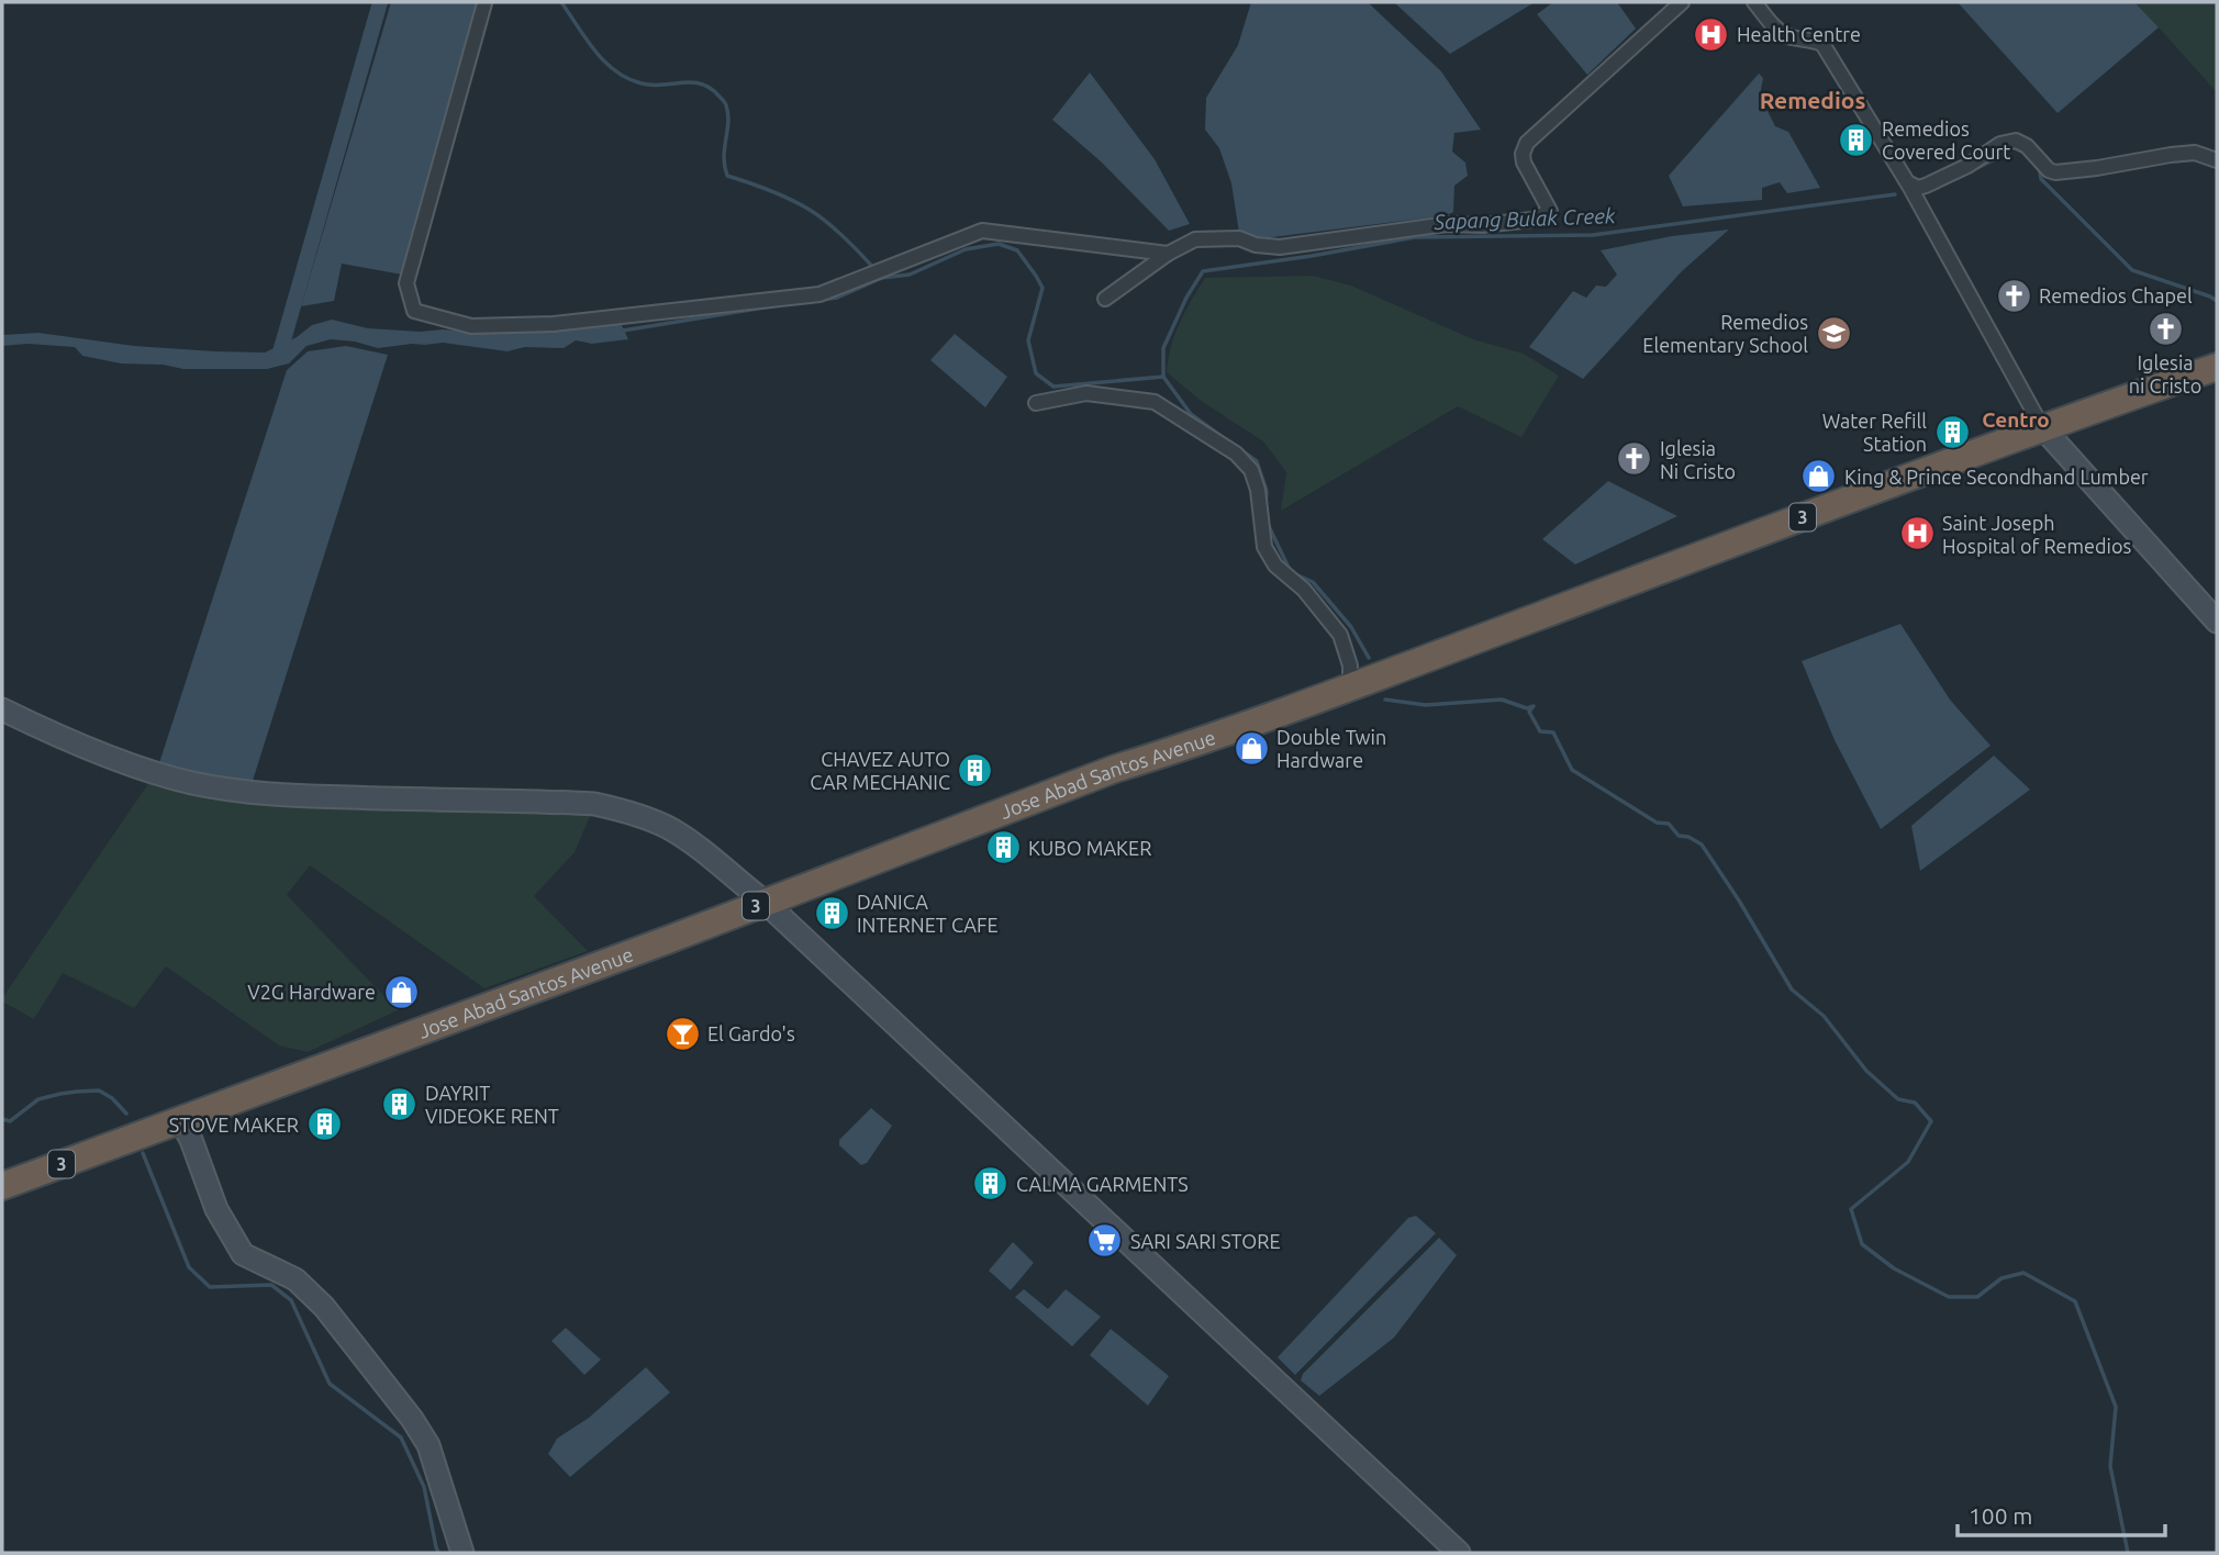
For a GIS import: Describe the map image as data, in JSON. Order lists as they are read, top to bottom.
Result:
{
  "streets": {
    "highway": ["3", "Jose Abad Santos Avenue"]
  },
  "districts": ["Remedios", "Centro"],
  "water": ["Sapang Bulak Creek"],
  "places": {
    "hospital": ["Health Centre", "Saint Joseph Hospital of Remedios"],
    "building": [
      "Remedios Covered Court",
      "Water Refill Station",
      "CHAVEZ AUTO CAR MECHANIC",
      "KUBO MAKER",
      "DANICA INTERNET CAFE",
      "DAYRIT VIDEOKE RENT",
      "STOVE MAKER",
      "CALMA GARMENTS"
    ],
    "church": ["Remedios Chapel", "Iglesia ni Cristo", "Iglesia Ni Cristo"],
    "school or university": ["Remedios Elementary School"],
    "shop": ["King & Prince Secondhand Lumber", "Double Twin Hardware", "V2G Hardware"],
    "bar": ["El Gardo's"],
    "supermarket": ["SARI SARI STORE"]
  },
  "scale_bar": "100 m"
}
